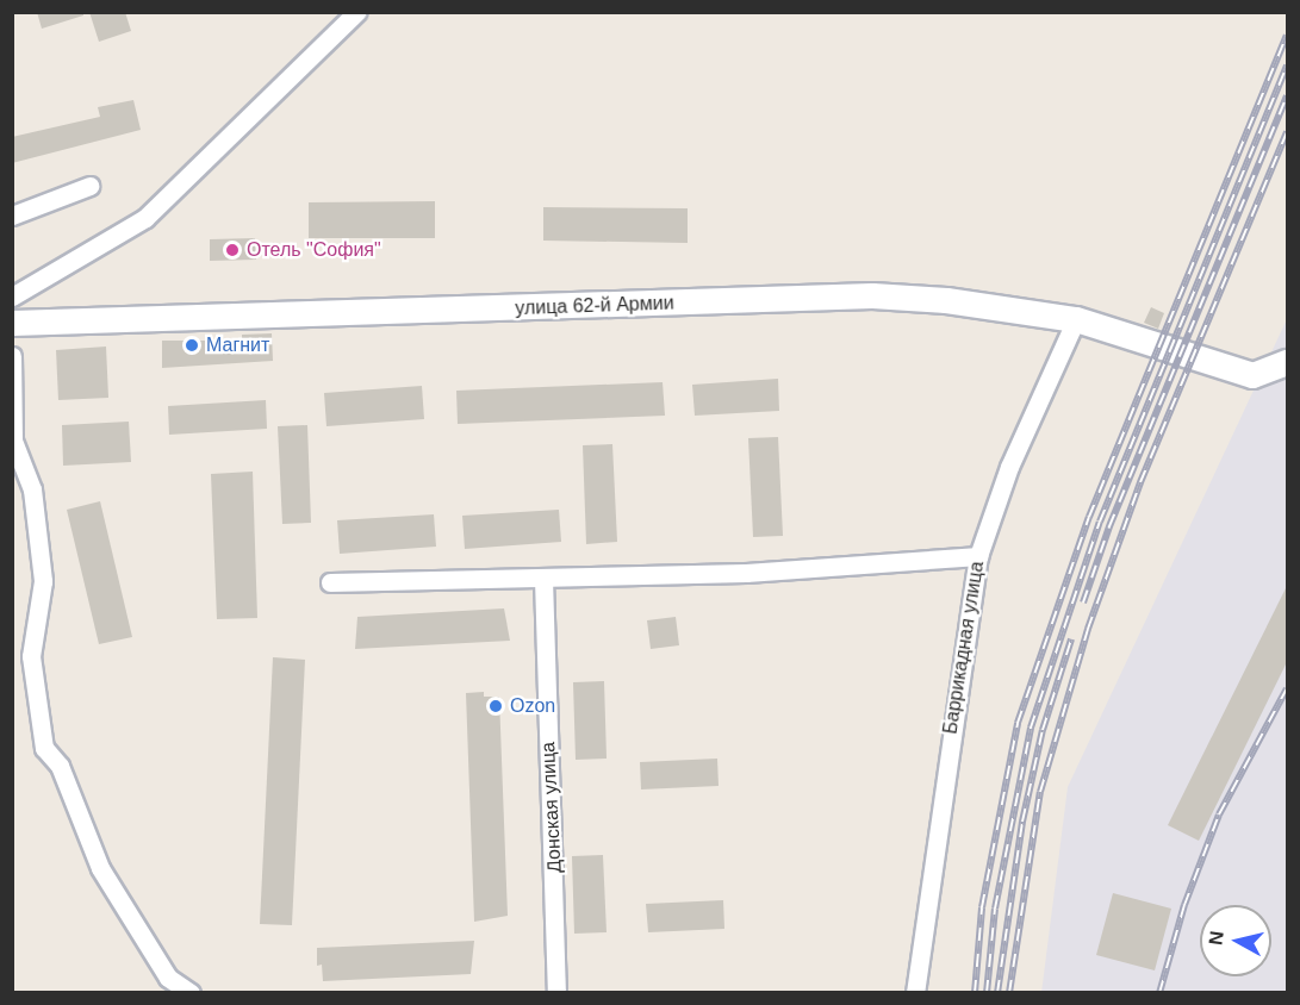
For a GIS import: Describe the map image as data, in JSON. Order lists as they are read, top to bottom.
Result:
{
  "streets": {
    "street": ["улица 62-й Армии", "Баррикадная улица", "Донская улица"]
  },
  "crossings": [
    ["улица 62-й Армии", "Баррикадная улица"]
  ],
  "places": ["Отель \"София\"", "Магнит", "Ozon"],
  "north": "left"
}
